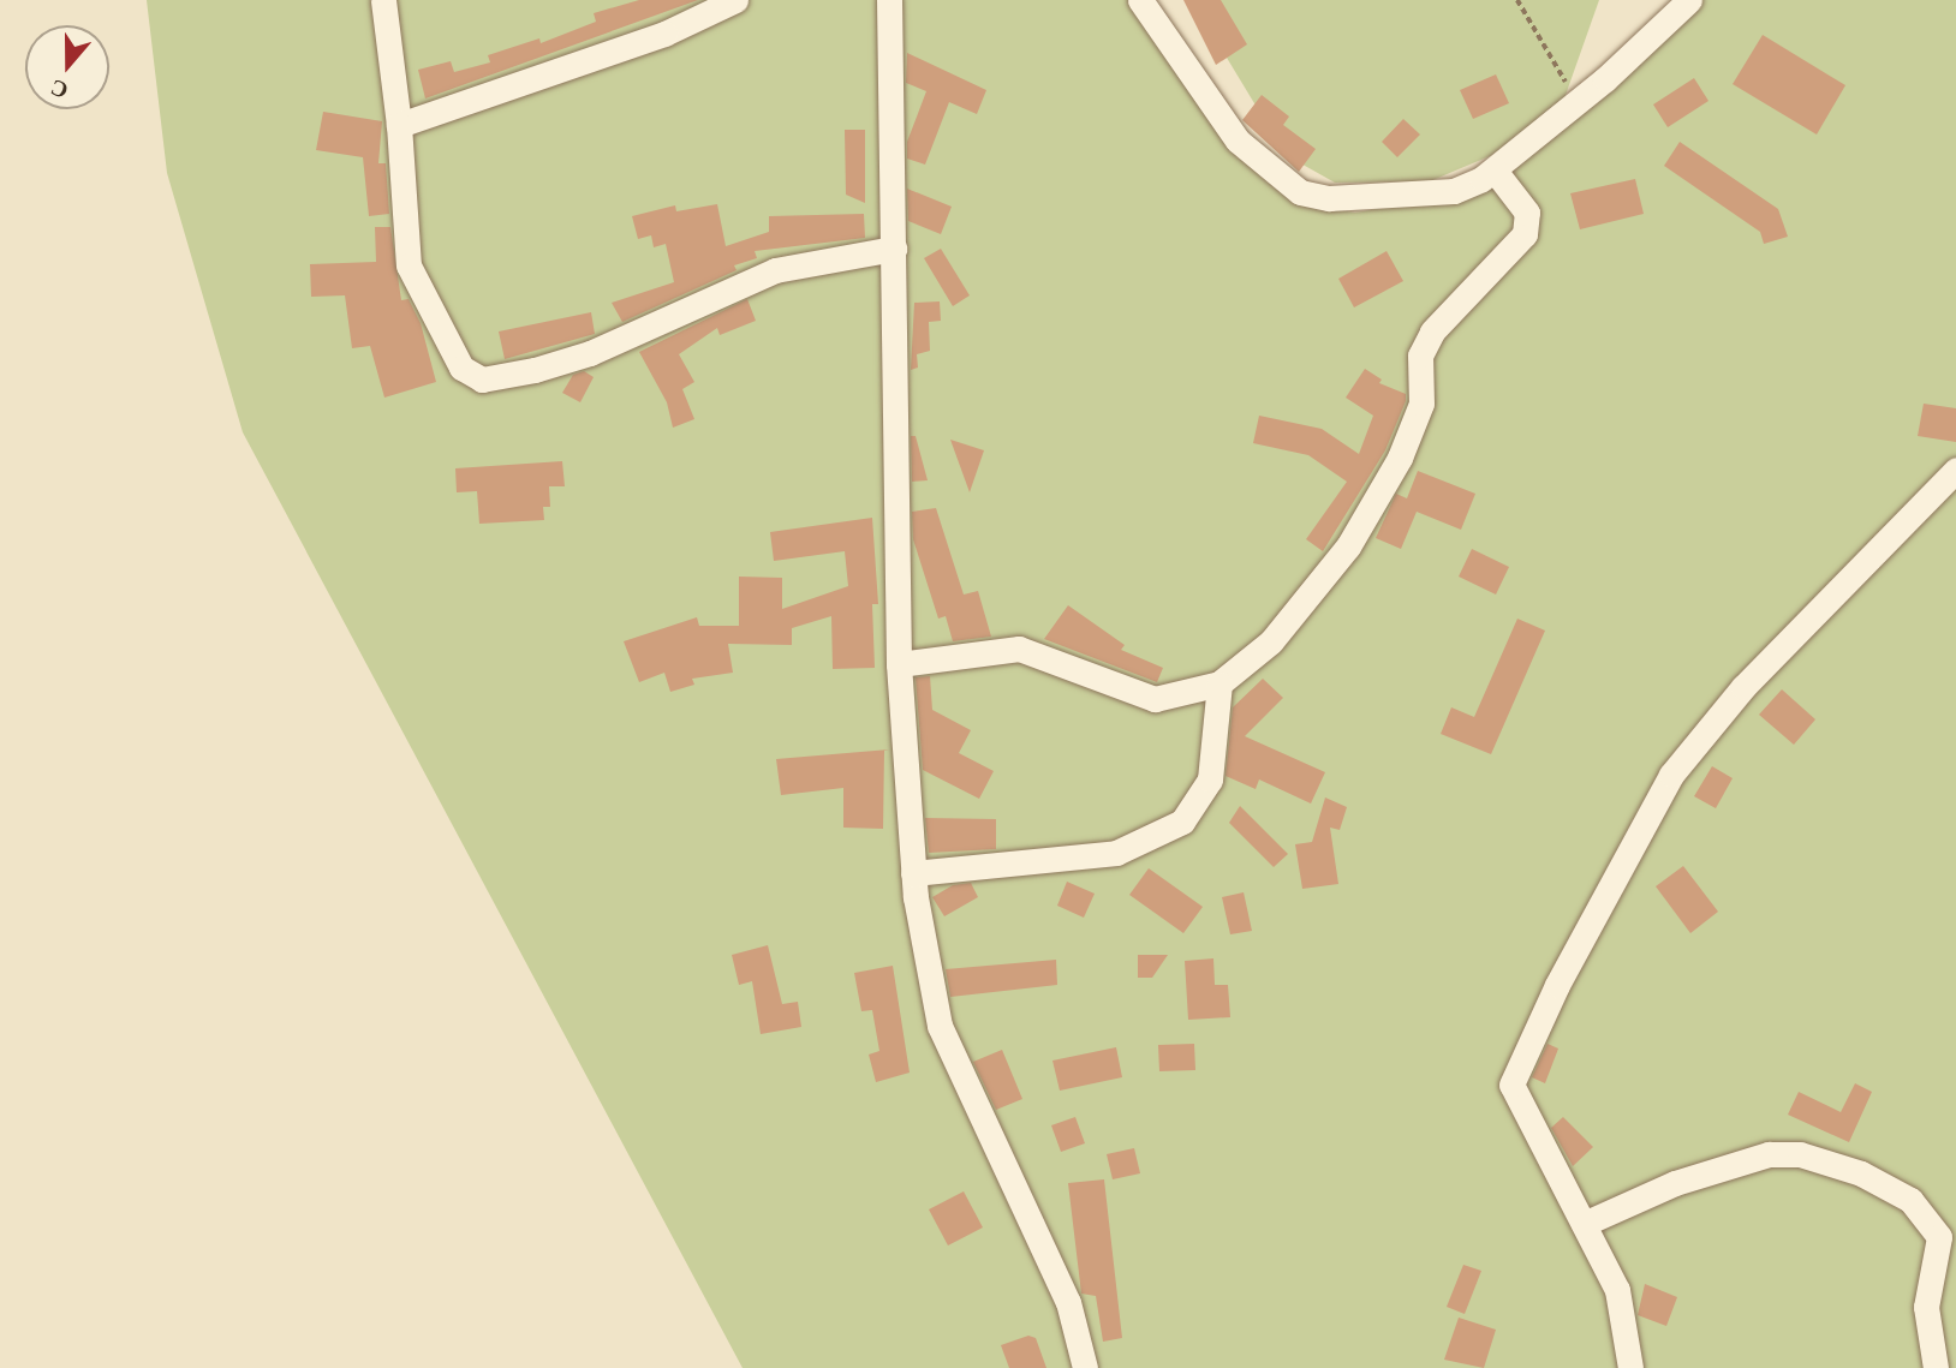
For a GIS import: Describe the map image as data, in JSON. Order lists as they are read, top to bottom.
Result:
{
  "north": "bottom"
}
